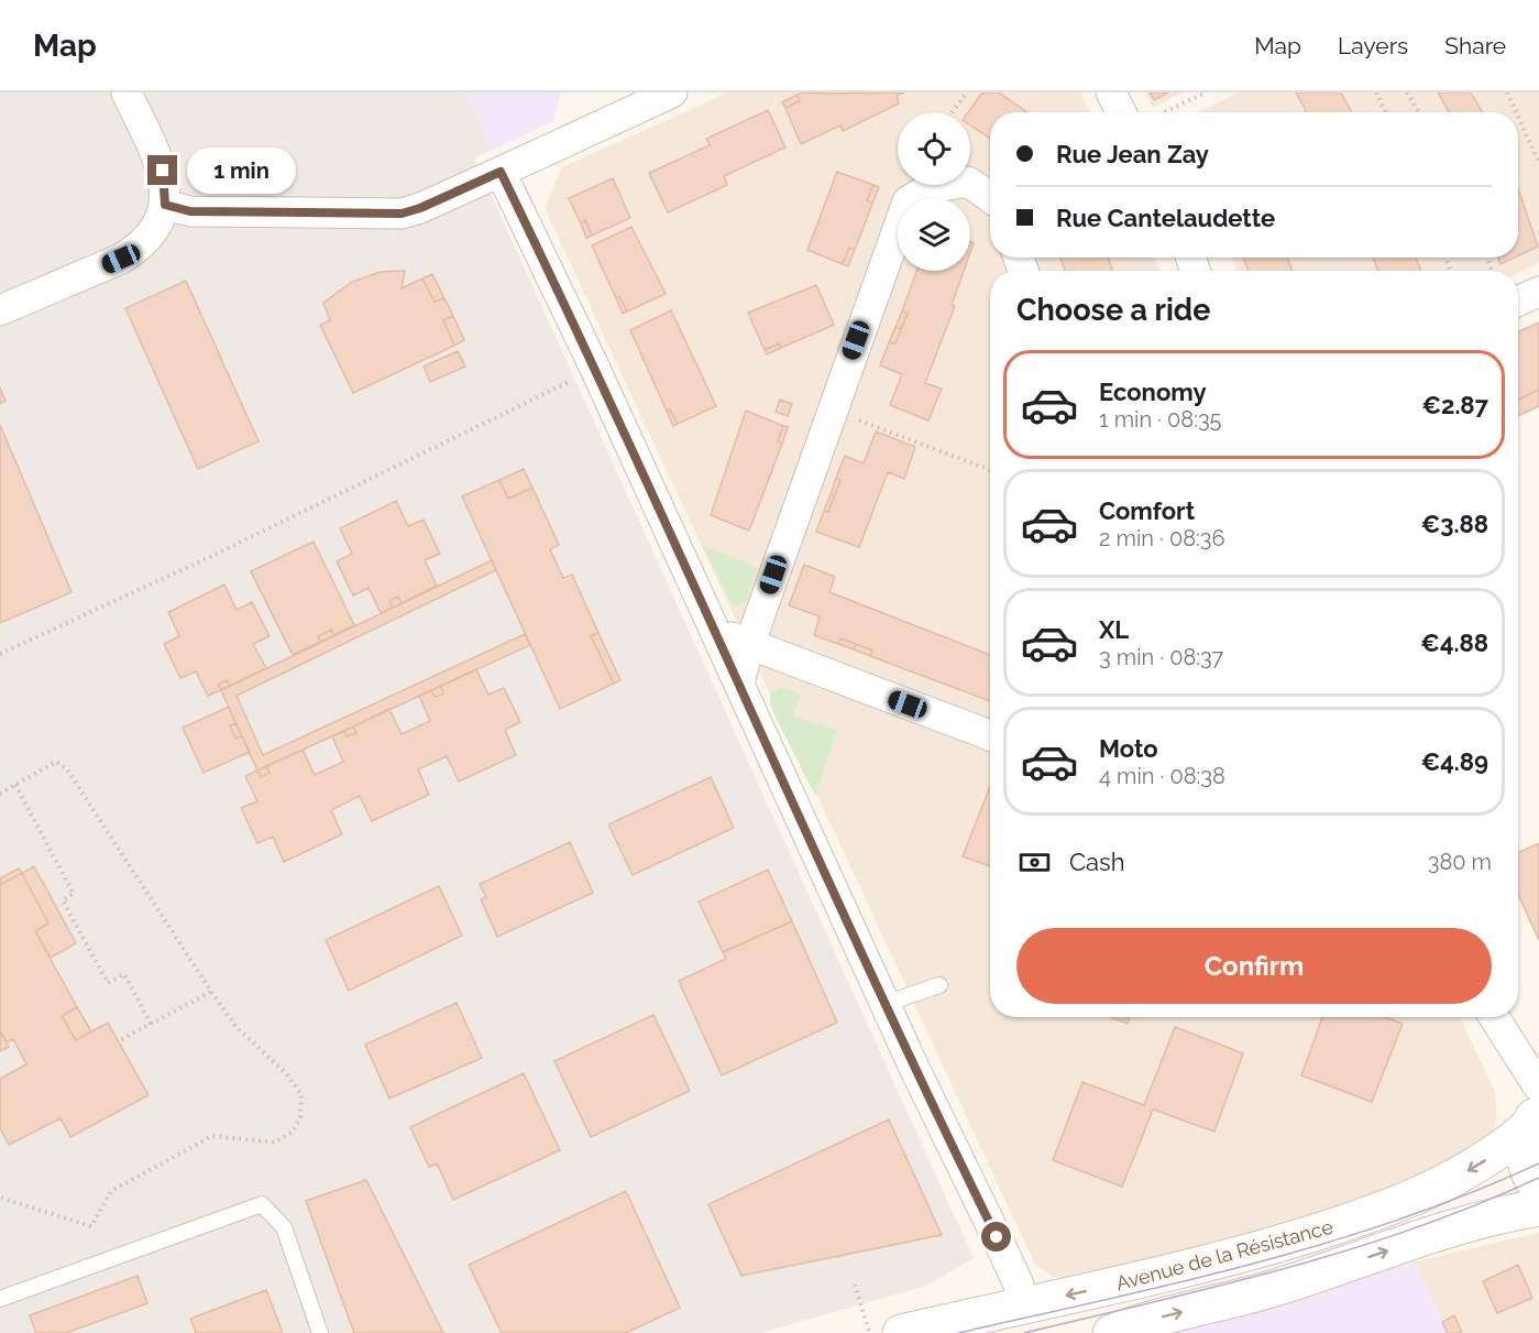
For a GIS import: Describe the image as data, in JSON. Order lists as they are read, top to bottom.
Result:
{
  "streets": {
    "street": ["Avenue de la Résistance"]
  },
  "page": {
    "header": "Map",
    "nav": ["Map", "Layers", "Share"],
    "banner": ["Rue Jean Zay", "Rue Cantelaudette"],
    "bubble": "1 min",
    "heading": "Choose a ride",
    "list": [
      {
        "name": "Economy",
        "note": "1 min · 08:35",
        "value": "€2.87"
      },
      {
        "name": "Comfort",
        "note": "2 min · 08:36",
        "value": "€3.88"
      },
      {
        "name": "XL",
        "note": "3 min · 08:37",
        "value": "€4.88"
      },
      {
        "name": "Moto",
        "note": "4 min · 08:38",
        "value": "€4.89"
      }
    ],
    "pay": ["Cash", "380 m"],
    "buttons": "Confirm"
  }
}
